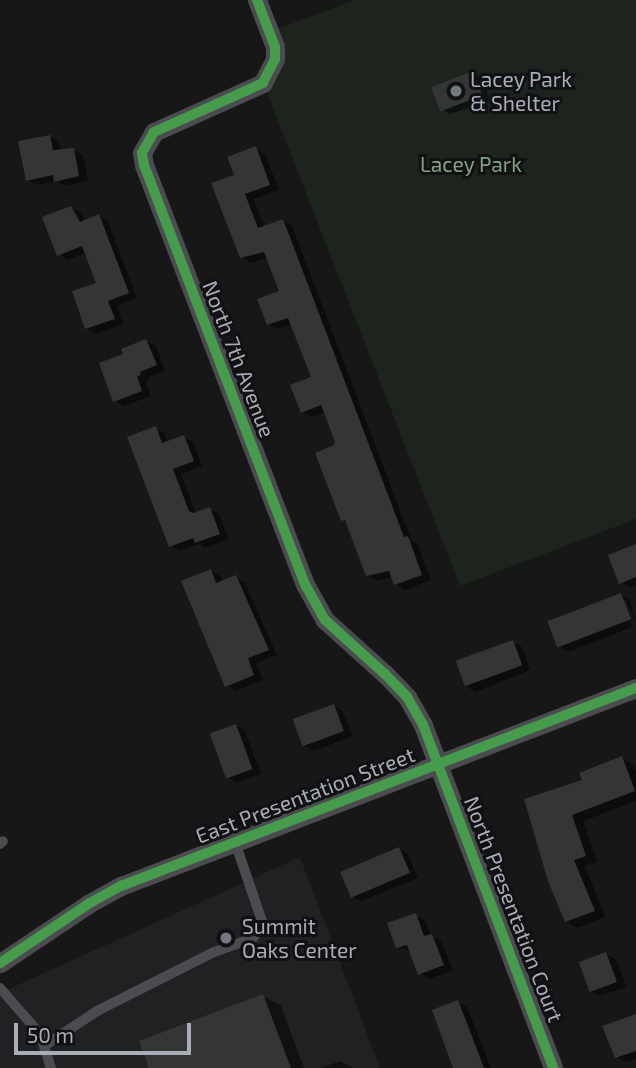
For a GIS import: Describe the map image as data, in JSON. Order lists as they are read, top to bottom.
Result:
{
  "streets": {
    "street": ["North 7th Avenue", "East Presentation Street", "North Presentation Court"]
  },
  "crossings": [
    ["North 7th Avenue", "East Presentation Street"],
    ["North 7th Avenue", "North Presentation Court"],
    ["East Presentation Street", "North Presentation Court"]
  ],
  "parks": ["Lacey Park"],
  "places": ["Lacey Park & Shelter", "Summit Oaks Center"],
  "scale_bar": "50 m"
}
